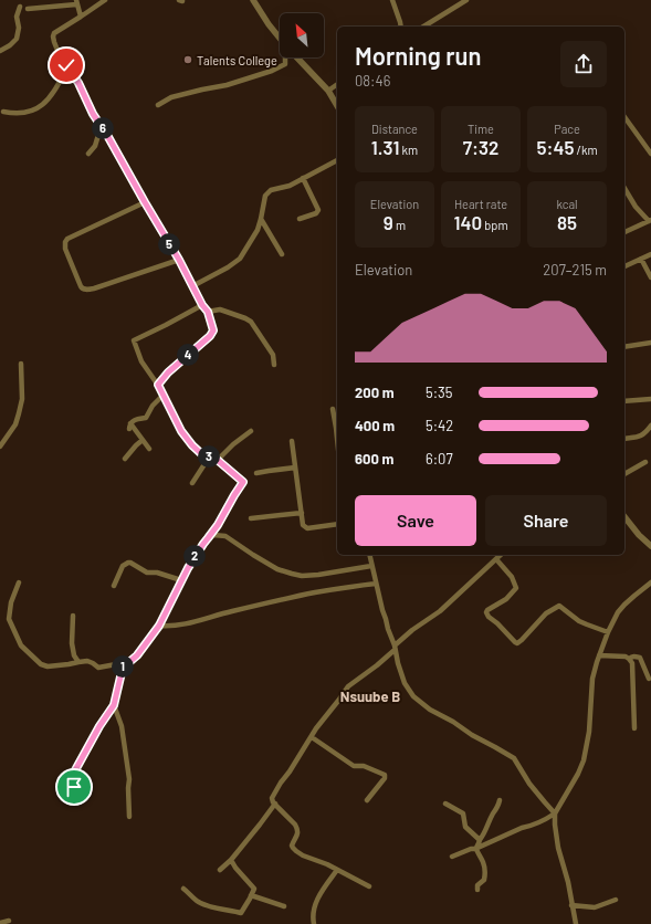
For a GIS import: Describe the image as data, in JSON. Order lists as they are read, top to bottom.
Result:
{
  "districts": ["Nsuube B"],
  "places": ["Talents College"],
  "north": "top left",
  "page": {
    "heading": ["Morning run", "08:46"],
    "stats": [
      ["Distance", "1.31 km"],
      ["Time", "7:32"],
      ["Pace", "5:45 /km"],
      ["Elevation", "9 m"],
      ["Heart rate", "140 bpm"],
      ["kcal", "85"]
    ],
    "pins": [
      "6",
      "5",
      "4",
      "3",
      "2",
      "1"
    ],
    "chart": ["Elevation", "207–215 m"],
    "list": [
      {
        "name": "200 m",
        "note": "5:35"
      },
      {
        "name": "400 m",
        "note": "5:42"
      },
      {
        "name": "600 m",
        "note": "6:07"
      }
    ],
    "buttons": ["Save", "Share"]
  }
}
